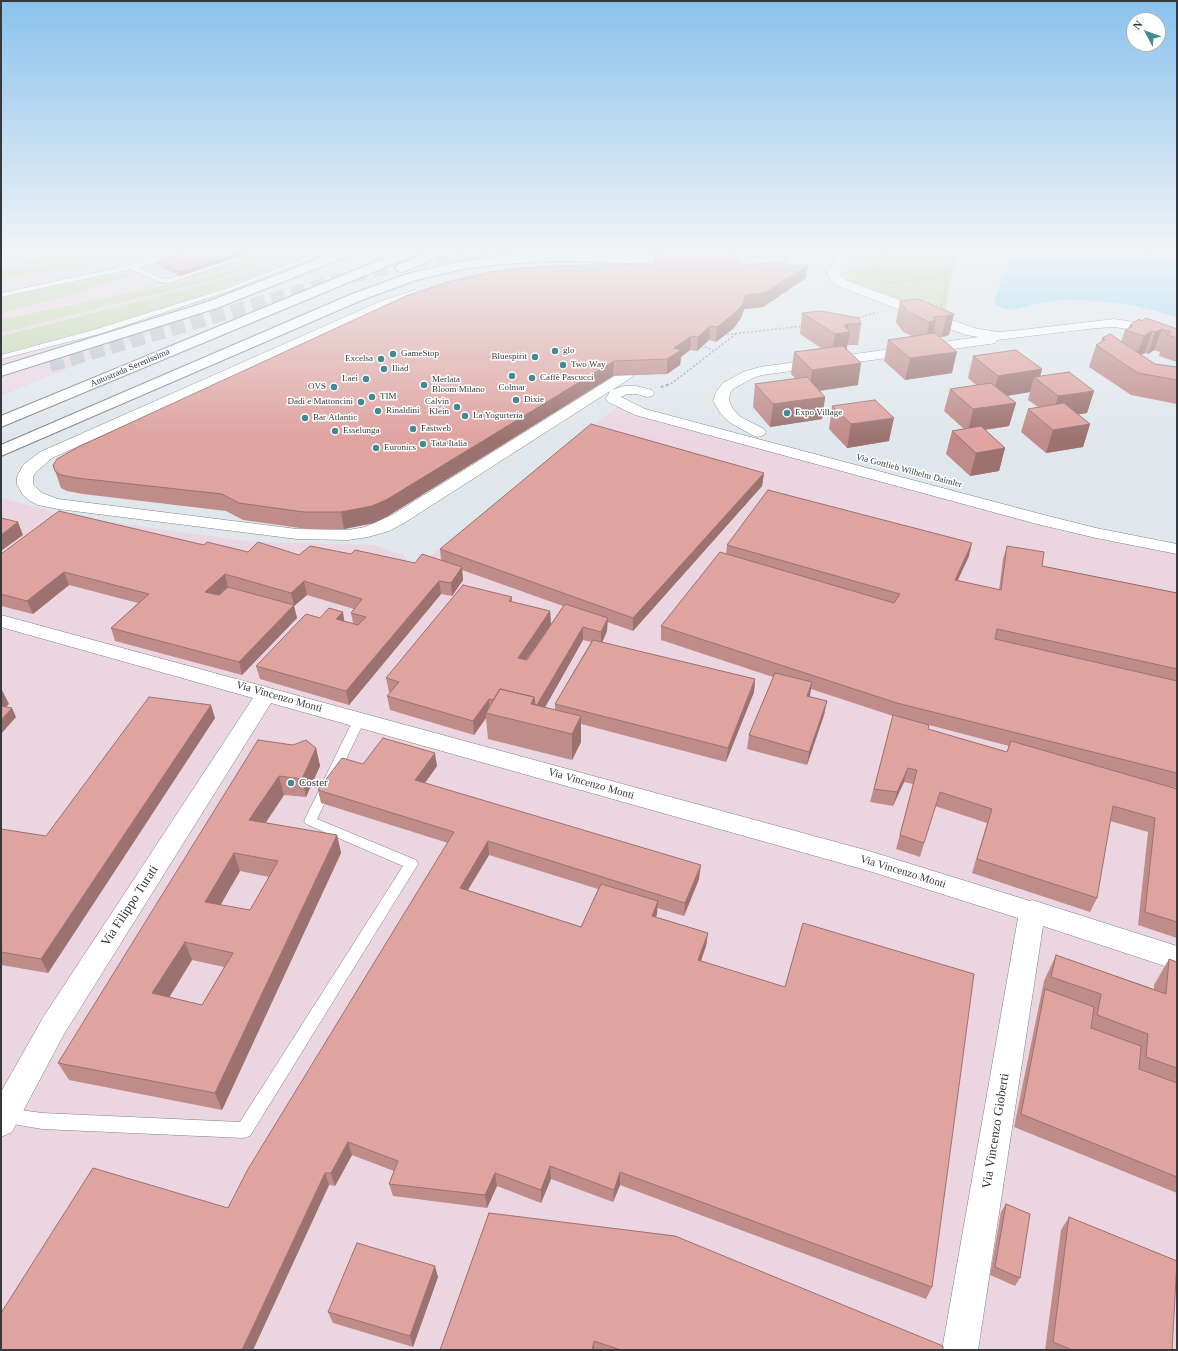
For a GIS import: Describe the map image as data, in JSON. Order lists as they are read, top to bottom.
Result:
{
  "streets": {
    "highway": ["Autostrada Serenissima"],
    "street": [
      "Via Gottlieb Wilhelm Daimler",
      "Via Vincenzo Monti",
      "Via Filippo Turati",
      "Via Vincenzo Gioberti"
    ]
  },
  "crossings": [
    ["Via Vincenzo Monti", "Via Filippo Turati"],
    ["Via Vincenzo Monti", "Via Vincenzo Gioberti"]
  ],
  "places": [
    "glo",
    "GameStop",
    "Bluespirit",
    "Excelsa",
    "Two Way",
    "Iliad",
    "Colmar",
    "Caffè Pascucci",
    "Laei",
    "Merlata Bloom Milano",
    "OVS",
    "TIM",
    "Dixie",
    "Dadi e Mattoncini",
    "Calvin Klein",
    "Rinaldini",
    "Expo Village",
    "La Yogurteria",
    "Bar Atlantic",
    "Fastweb",
    "Esselunga",
    "Tata Italia",
    "Euronics",
    "Coster"
  ],
  "north": "top left"
}
